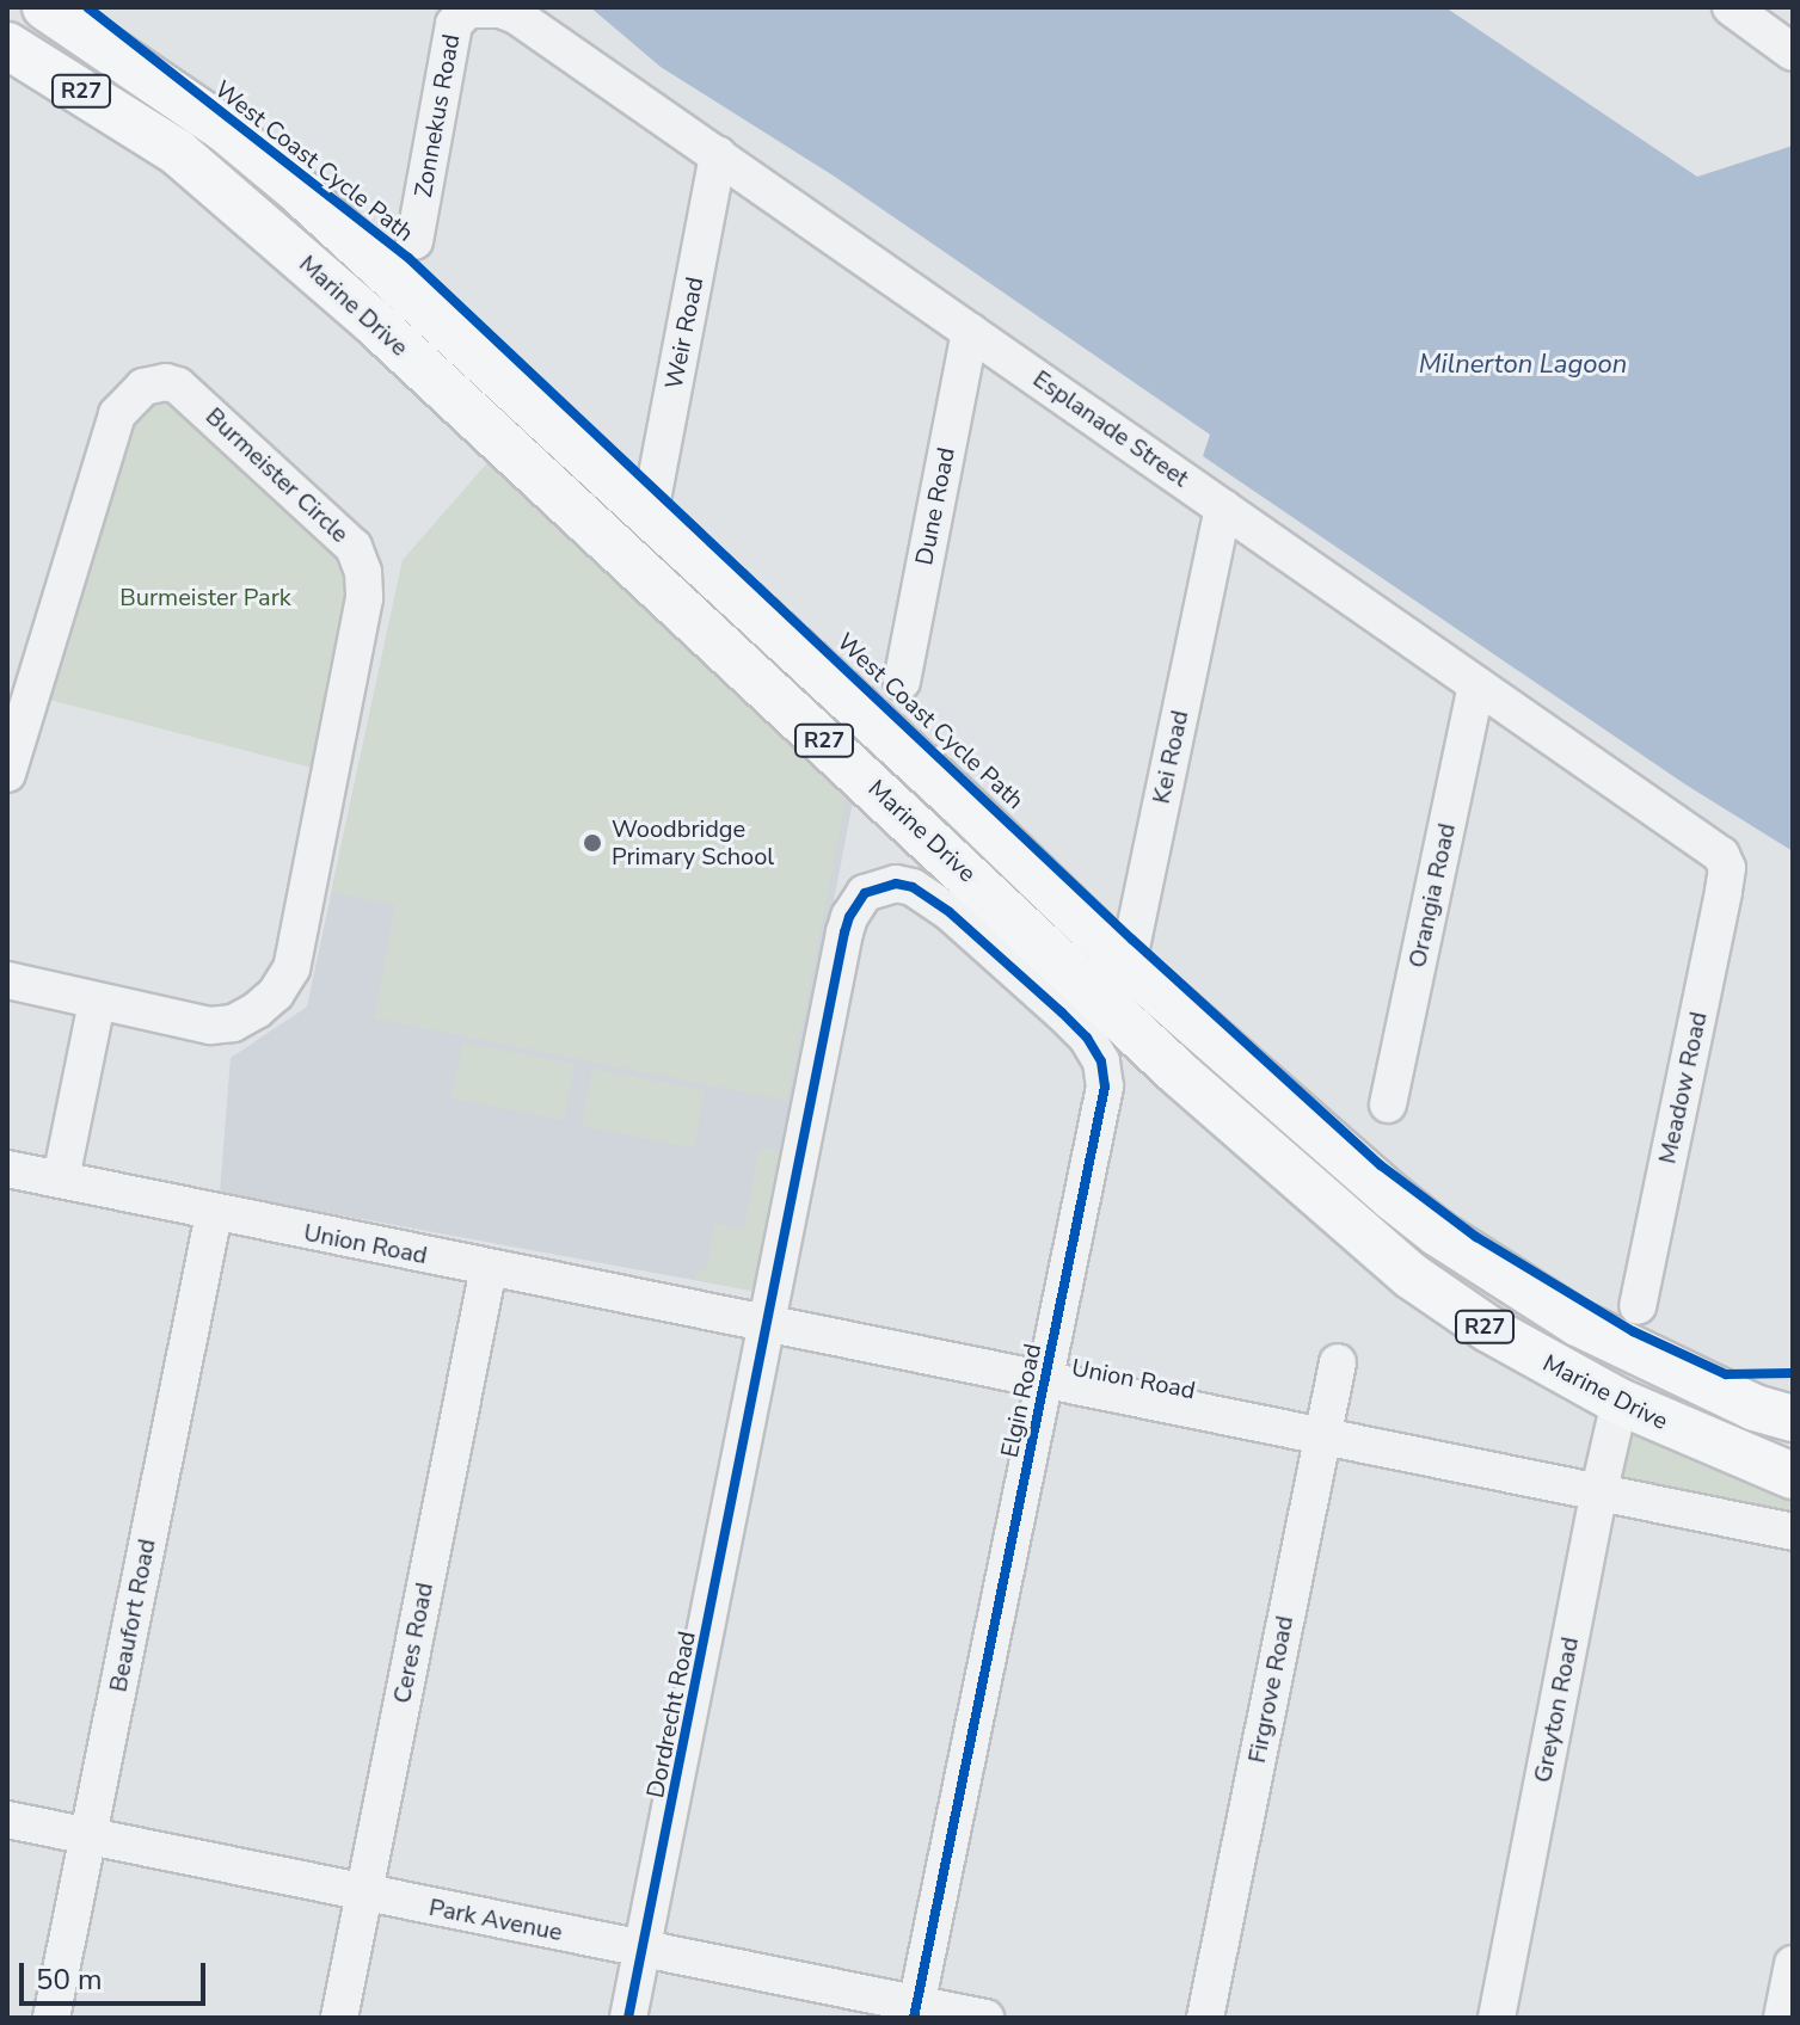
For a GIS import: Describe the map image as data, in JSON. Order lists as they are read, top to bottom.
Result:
{
  "streets": {
    "main road": ["R27", "Marine Drive"],
    "street": [
      "Zonnekus Road",
      "Weir Road",
      "Esplanade Street",
      "Burmeister Circle",
      "Dune Road",
      "Kei Road",
      "Orangia Road",
      "Meadow Road",
      "Union Road",
      "Elgin Road",
      "Beaufort Road",
      "Ceres Road",
      "Firgrove Road",
      "Greyton Road",
      "Dordrecht Road",
      "Park Avenue"
    ],
    "cycle path": ["West Coast Cycle Path"]
  },
  "crossings": [
    ["Zonnekus Road", "Esplanade Street"],
    ["Marine Drive", "Weir Road"],
    ["Marine Drive", "Kei Road"],
    ["Marine Drive", "Greyton Road"],
    ["Weir Road", "Esplanade Street"],
    ["Esplanade Street", "Dune Road"],
    ["Esplanade Street", "Kei Road"],
    ["Esplanade Street", "Orangia Road"],
    ["Esplanade Street", "Meadow Road"],
    ["Union Road", "Elgin Road"],
    ["Union Road", "Beaufort Road"],
    ["Union Road", "Ceres Road"],
    ["Union Road", "Firgrove Road"],
    ["Union Road", "Greyton Road"],
    ["Union Road", "Dordrecht Road"],
    ["Elgin Road", "Dordrecht Road"],
    ["Elgin Road", "Park Avenue"],
    ["Beaufort Road", "Park Avenue"],
    ["Ceres Road", "Park Avenue"],
    ["Dordrecht Road", "Park Avenue"]
  ],
  "water": ["Milnerton Lagoon"],
  "parks": ["Burmeister Park"],
  "places": ["Woodbridge Primary School"],
  "scale_bar": "50 m"
}
